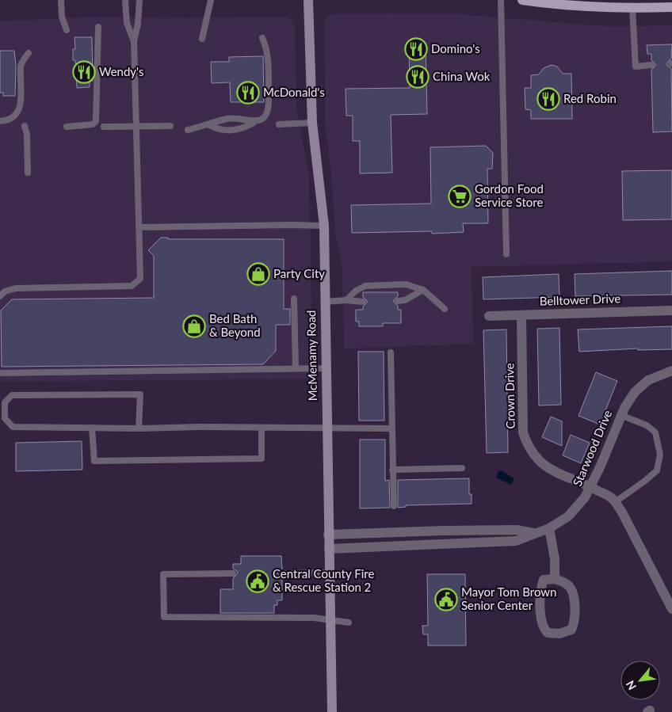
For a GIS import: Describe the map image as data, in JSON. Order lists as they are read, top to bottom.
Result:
{
  "streets": {
    "street": [
      "Belltower Drive",
      "McMenamy Road",
      "Crown Drive",
      "Starwood Drive"
    ]
  },
  "crossings": [
    ["Belltower Drive", "Crown Drive"],
    ["McMenamy Road", "Starwood Drive"],
    ["Crown Drive", "Starwood Drive"]
  ],
  "places": {
    "restaurant": [
      "Domino's",
      "Wendy's",
      "China Wok",
      "McDonald's",
      "Red Robin"
    ],
    "supermarket": ["Gordon Food Service Store"],
    "shop": ["Party City", "Bed Bath & Beyond"],
    "public building": ["Central County Fire & Rescue Station 2", "Mayor Tom Brown Senior Center"]
  },
  "north": "bottom left"
}
